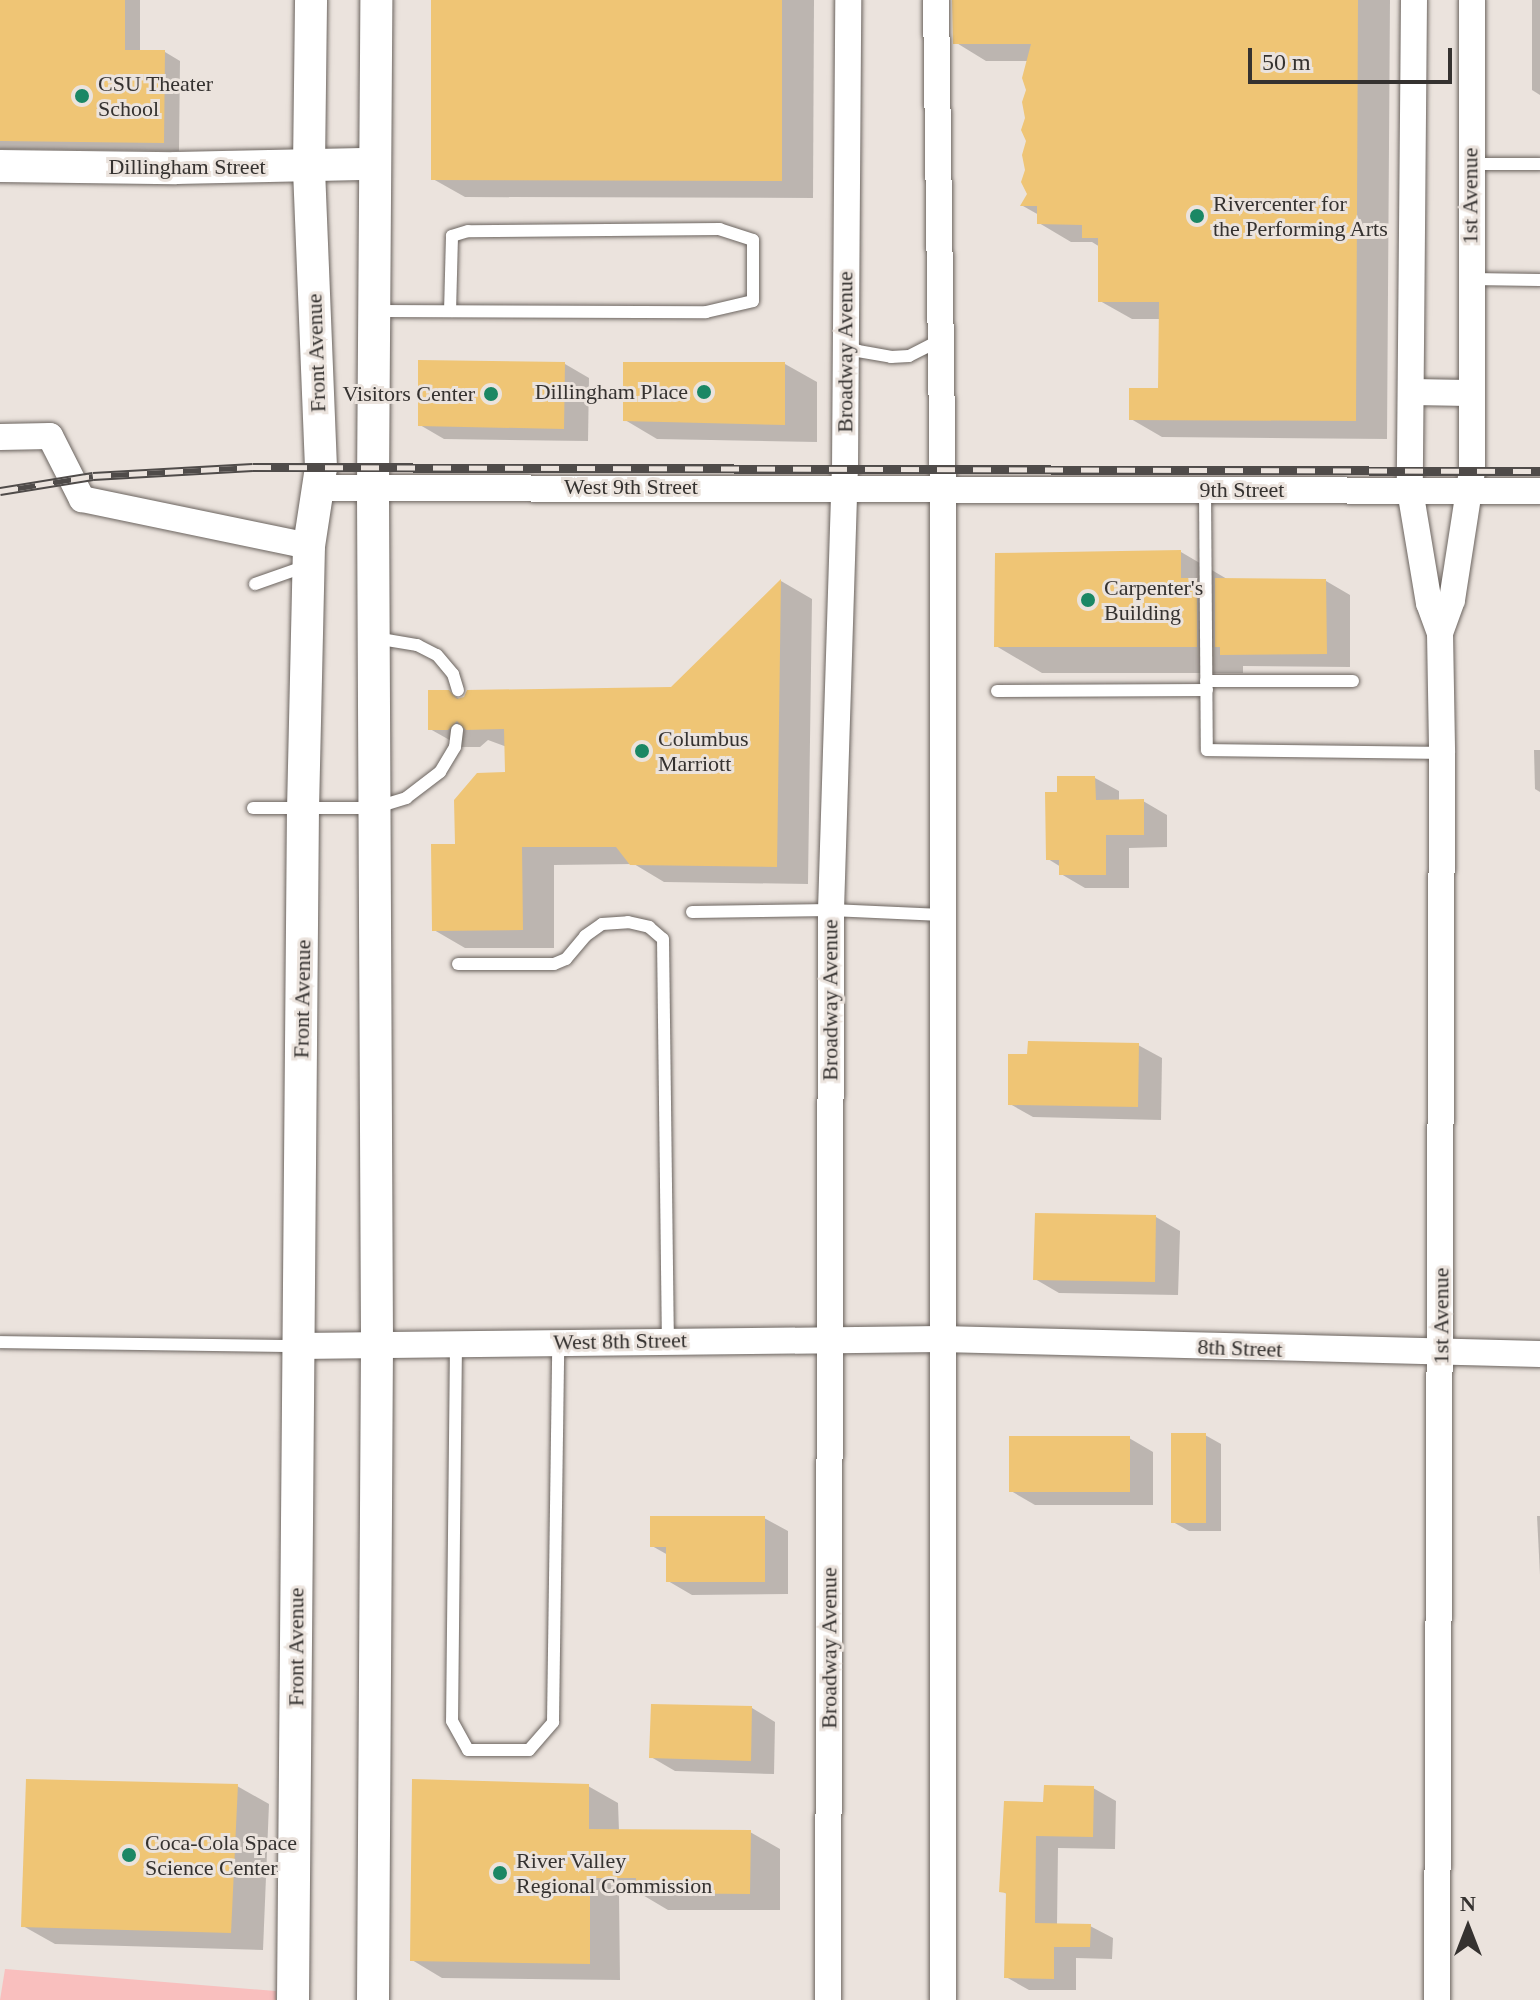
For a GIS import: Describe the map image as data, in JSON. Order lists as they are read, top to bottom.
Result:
{
  "streets": {
    "street": [
      "Dillingham Street",
      "1st Avenue",
      "Broadway Avenue",
      "Front Avenue",
      "West 9th Street",
      "9th Street",
      "West 8th Street",
      "8th Street"
    ]
  },
  "crossings": [
    ["Dillingham Street", "Front Avenue"],
    ["1st Avenue", "9th Street"],
    ["1st Avenue", "8th Street"],
    ["Broadway Avenue", "West 9th Street"],
    ["Broadway Avenue", "West 8th Street"],
    ["Front Avenue", "West 9th Street"],
    ["Front Avenue", "West 8th Street"],
    ["West 9th Street", "9th Street"],
    ["West 8th Street", "8th Street"]
  ],
  "places": [
    "CSU Theater School",
    "Rivercenter for the Performing Arts",
    "Dillingham Place",
    "Visitors Center",
    "Carpenter's Building",
    "Columbus Marriott",
    "Coca-Cola Space Science Center",
    "River Valley Regional Commission"
  ],
  "scale_bar": "50 m",
  "north": "top"
}
